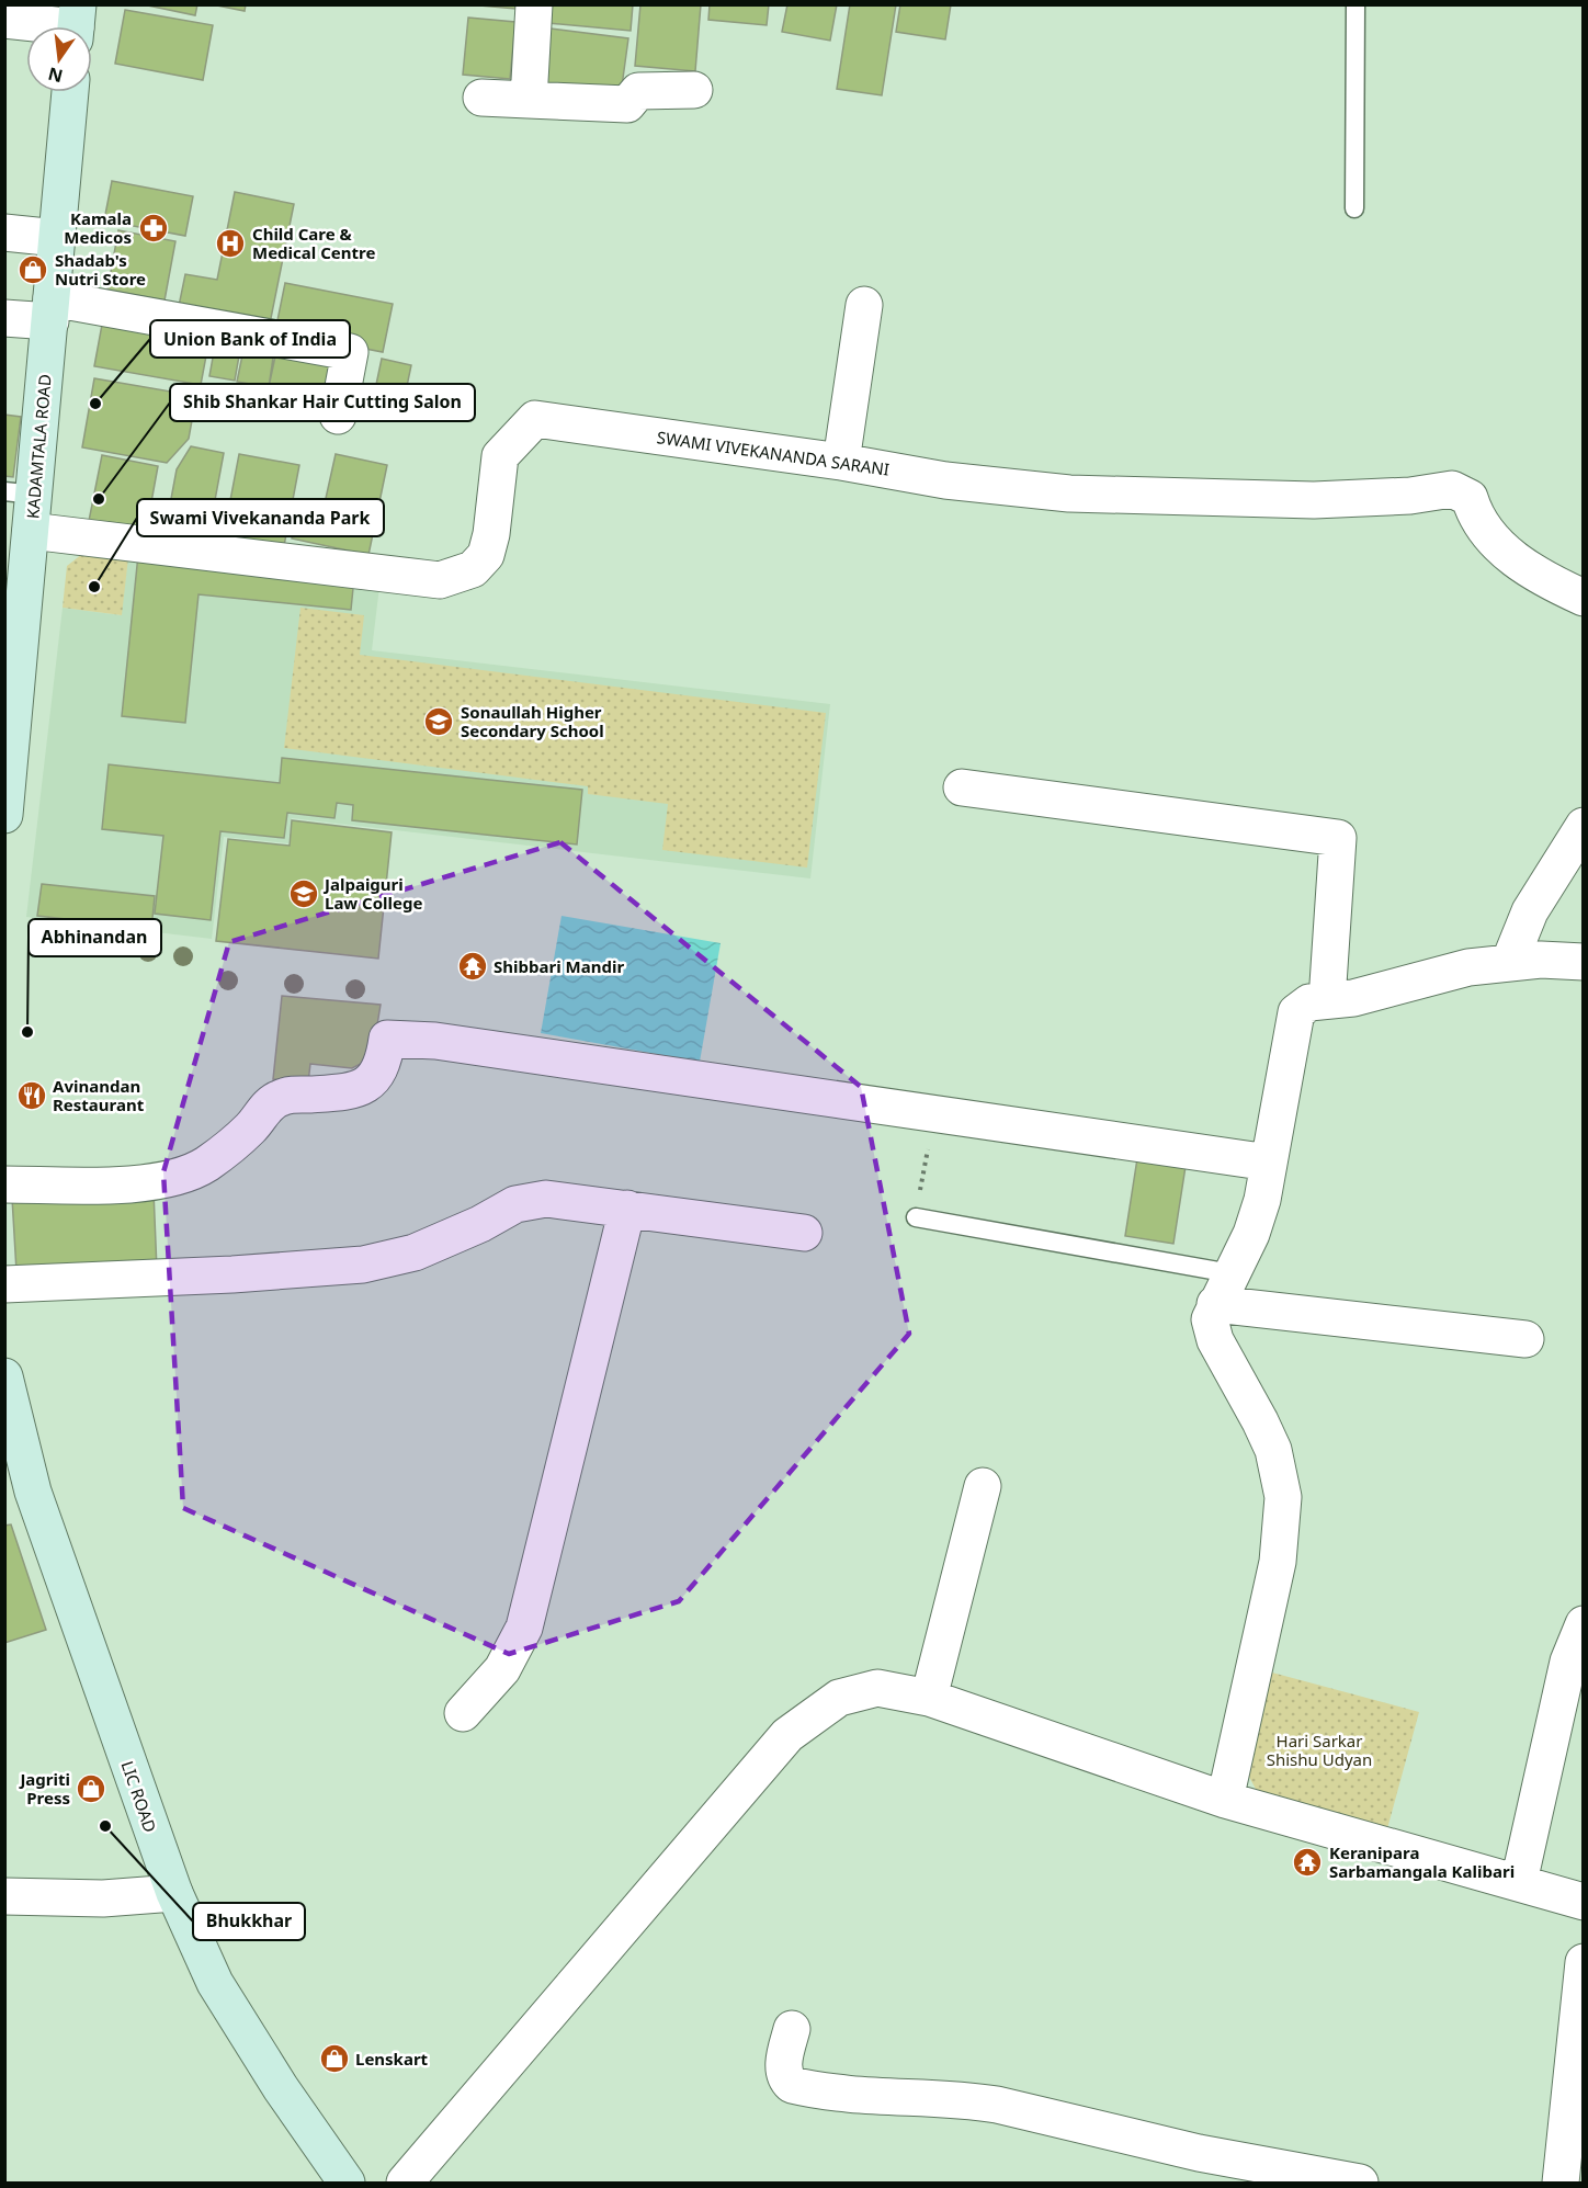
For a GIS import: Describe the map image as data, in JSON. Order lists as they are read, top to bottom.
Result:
{
  "streets": {
    "main road": ["KADAMTALA ROAD", "LIC ROAD"],
    "street": ["SWAMI VIVEKANANDA SARANI"]
  },
  "crossings": [
    ["KADAMTALA ROAD", "SWAMI VIVEKANANDA SARANI"]
  ],
  "parks": ["Hari Sarkar Shishu Udyan"],
  "places": {
    "pharmacy": ["Kamala Medicos"],
    "hospital": ["Child Care & Medical Centre"],
    "shop": ["Shadab's Nutri Store", "Jagriti Press", "Lenskart"],
    "other": [
      "Union Bank of India",
      "Shib Shankar Hair Cutting Salon",
      "Swami Vivekananda Park",
      "Abhinandan",
      "Bhukkhar"
    ],
    "school or university": ["Sonaullah Higher Secondary School", "Jalpaiguri Law College"],
    "temple": ["Shibbari Mandir", "Keranipara Sarbamangala Kalibari"],
    "restaurant": ["Avinandan Restaurant"]
  },
  "north": "bottom"
}
